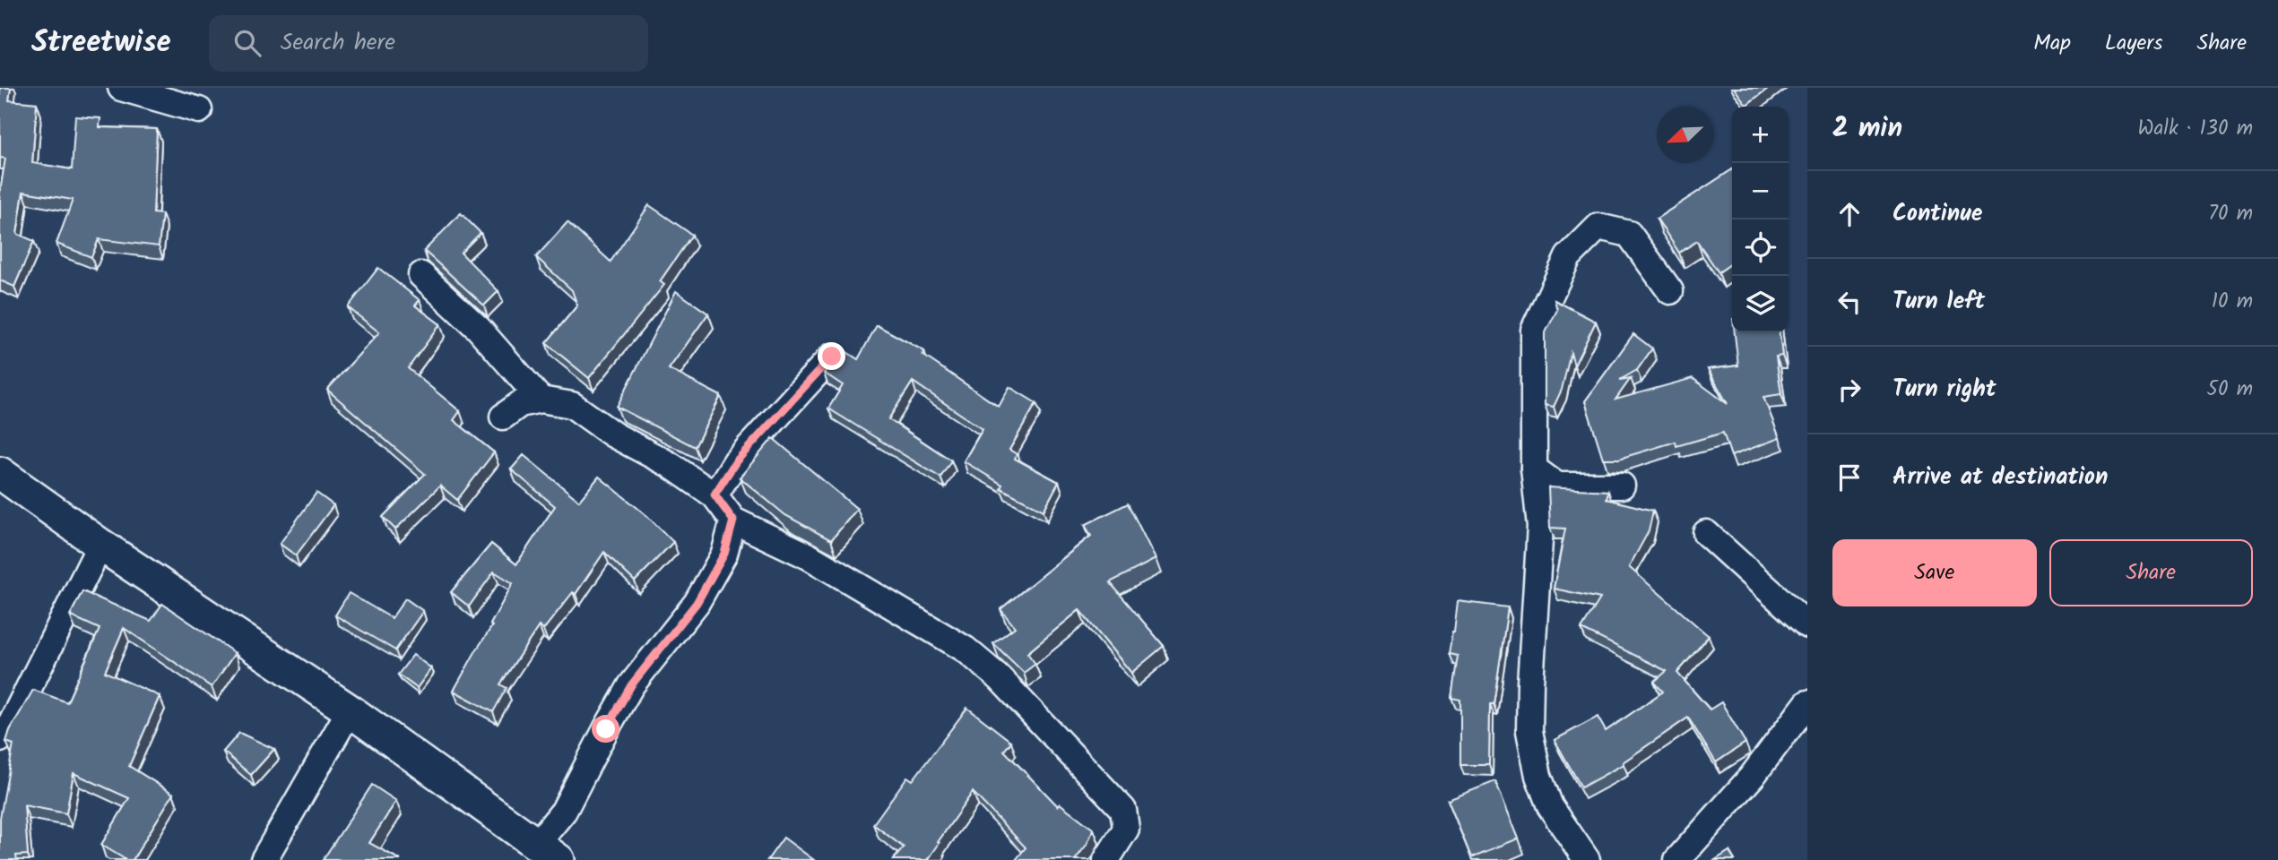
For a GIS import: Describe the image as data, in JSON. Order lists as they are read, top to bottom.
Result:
{
  "north": "bottom left",
  "page": {
    "header": "Streetwise",
    "search": "Search here",
    "nav": ["Map", "Layers", "Share"],
    "heading": ["2 min", "Walk · 130 m"],
    "map_buttons": ["+", "−"],
    "list": [
      ["Continue", "70 m"],
      ["Turn left", "10 m"],
      ["Turn right", "50 m"],
      "Arrive at destination"
    ],
    "buttons": ["Save", "Share"]
  }
}
